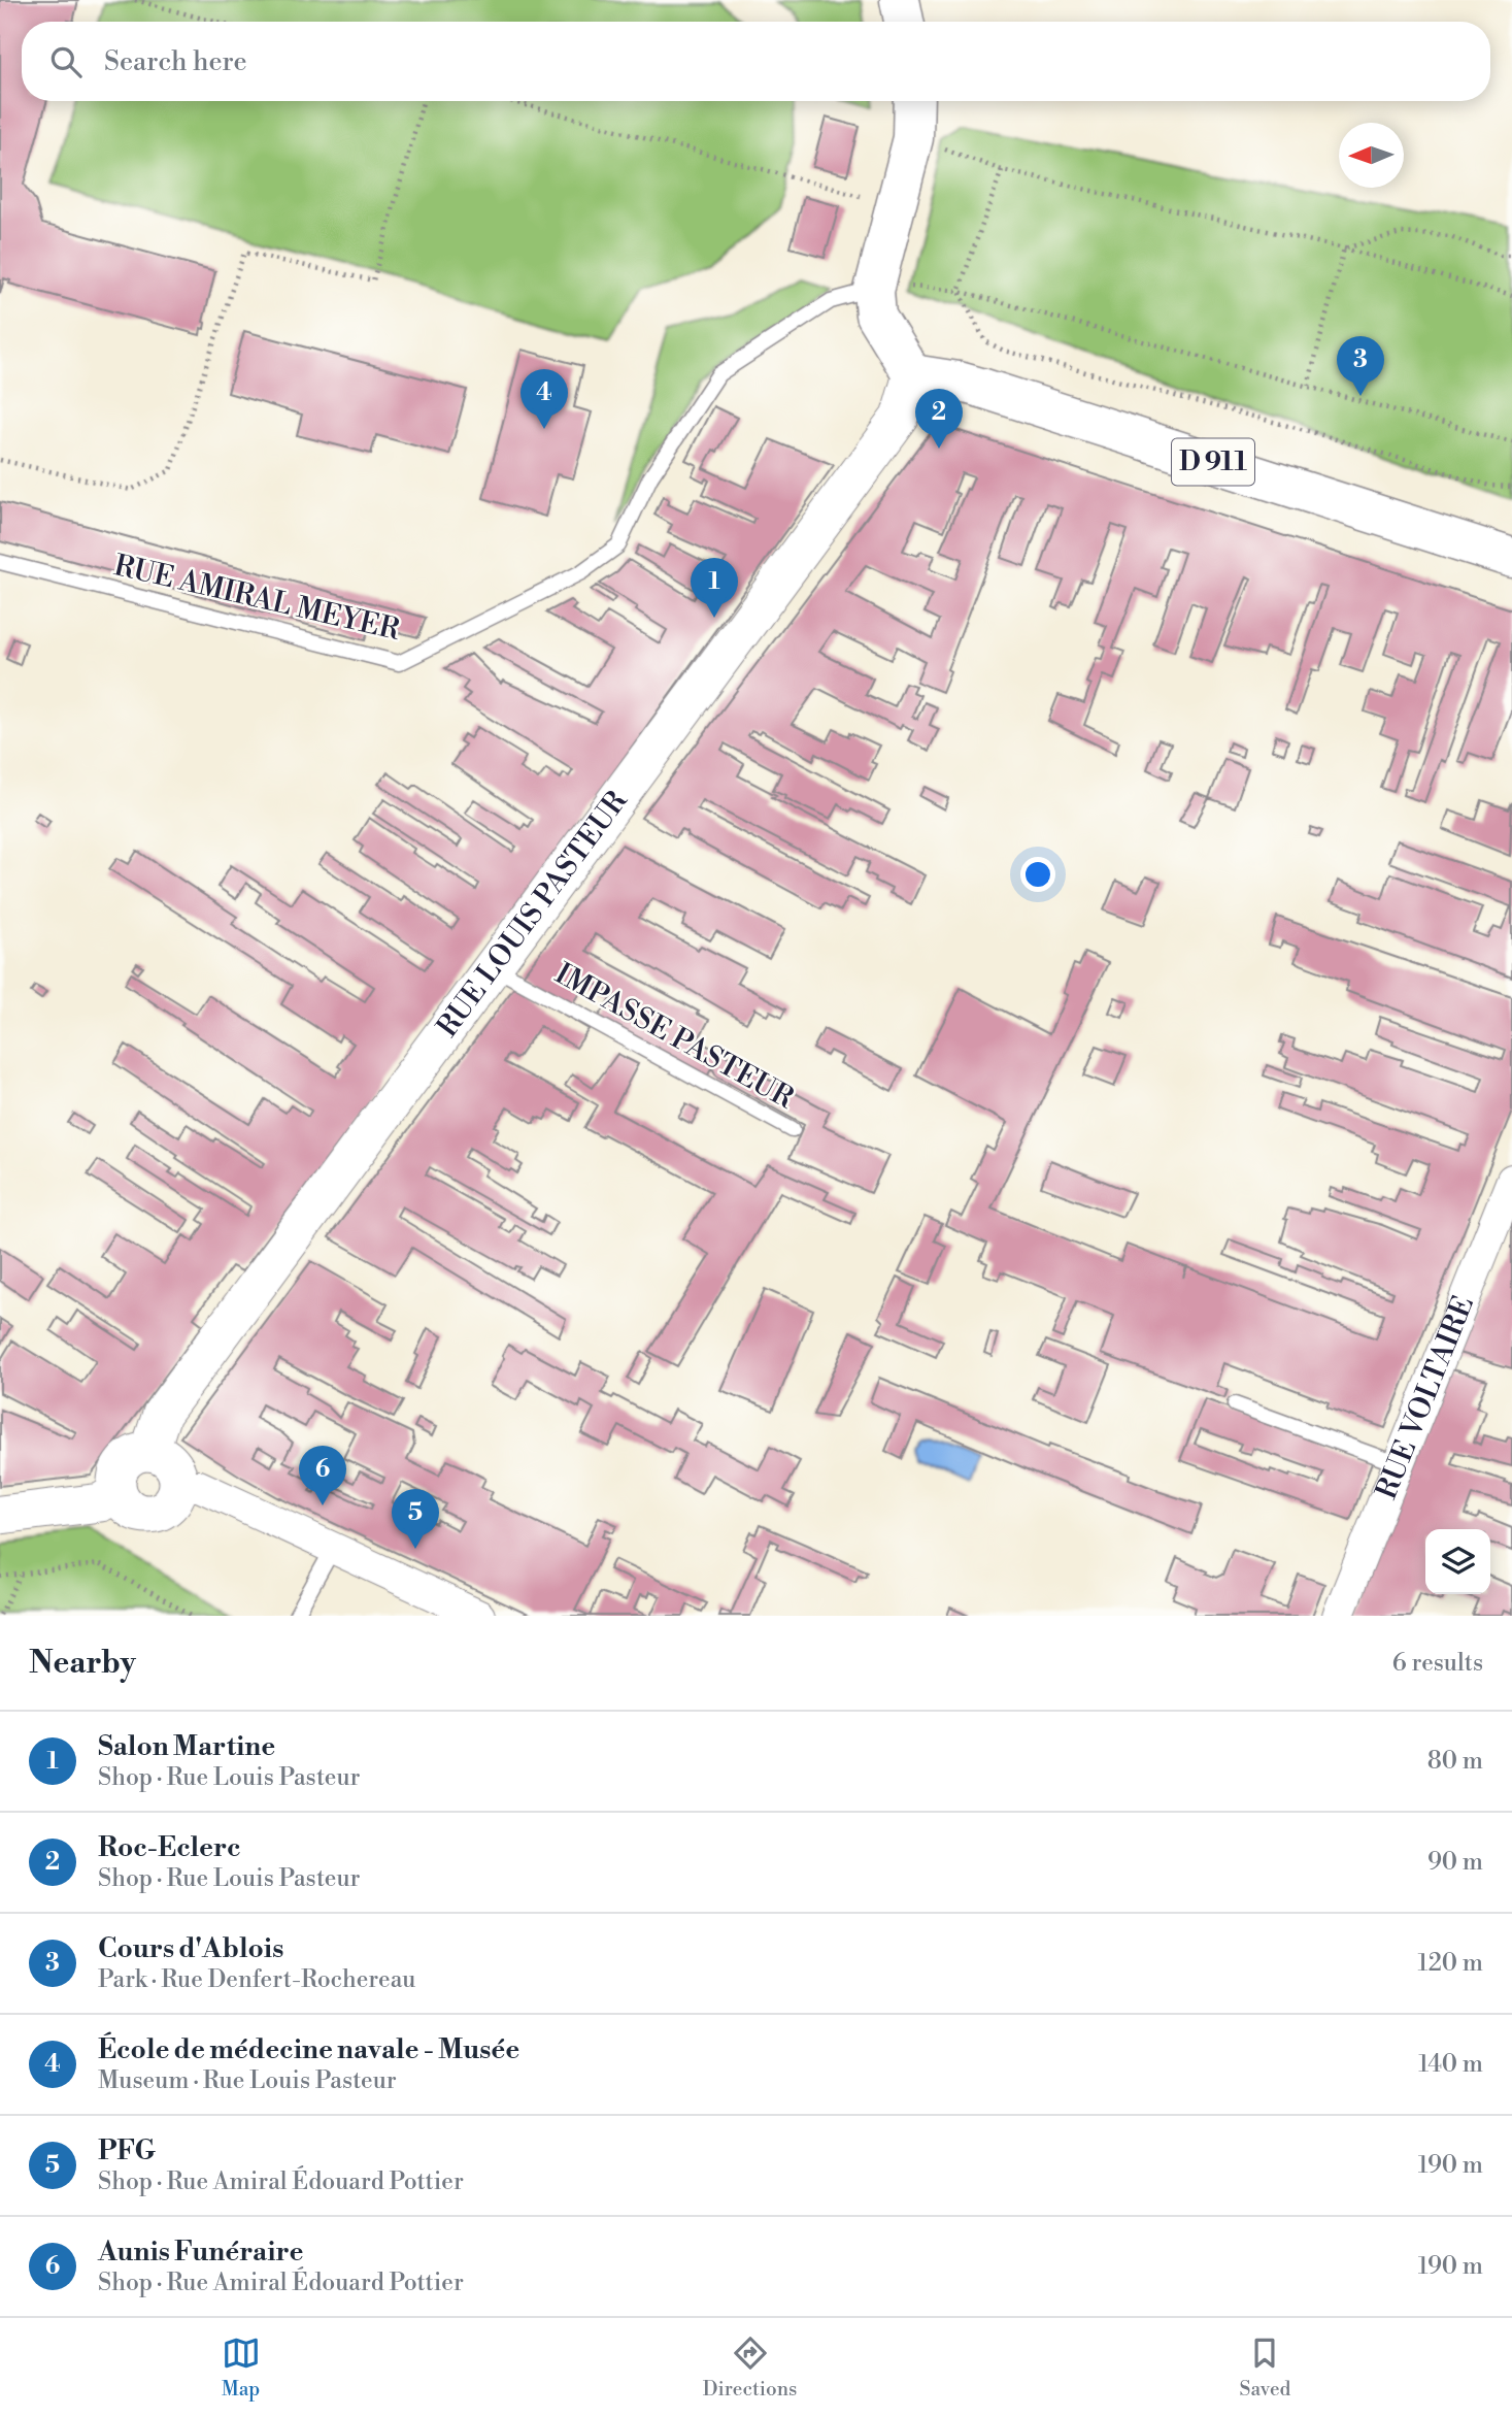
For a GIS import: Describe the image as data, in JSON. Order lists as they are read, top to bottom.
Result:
{
  "streets": {
    "main road": ["D 911"],
    "street": ["RUE LOUIS PASTEUR", "RUE VOLTAIRE"],
    "lane": ["RUE AMIRAL MEYER", "IMPASSE PASTEUR"]
  },
  "crossings": [
    ["D 911", "RUE LOUIS PASTEUR"],
    ["RUE LOUIS PASTEUR", "IMPASSE PASTEUR"]
  ],
  "north": "left",
  "page": {
    "search": "Search here",
    "pins": [
      "3",
      "4",
      "2",
      "1",
      "6",
      "5"
    ],
    "heading": ["Nearby", "6 results"],
    "list": [
      {
        "mark": "1",
        "name": "Salon Martine",
        "note": "Shop · Rue Louis Pasteur",
        "value": "80 m"
      },
      {
        "mark": "2",
        "name": "Roc-Eclerc",
        "note": "Shop · Rue Louis Pasteur",
        "value": "90 m"
      },
      {
        "mark": "3",
        "name": "Cours d'Ablois",
        "note": "Park · Rue Denfert-Rochereau",
        "value": "120 m"
      },
      {
        "mark": "4",
        "name": "École de médecine navale - Musée",
        "note": "Museum · Rue Louis Pasteur",
        "value": "140 m"
      },
      {
        "mark": "5",
        "name": "PFG",
        "note": "Shop · Rue Amiral Édouard Pottier",
        "value": "190 m"
      },
      {
        "mark": "6",
        "name": "Aunis Funéraire",
        "note": "Shop · Rue Amiral Édouard Pottier",
        "value": "190 m"
      }
    ],
    "nav": ["Map", "Directions", "Saved"]
  }
}
